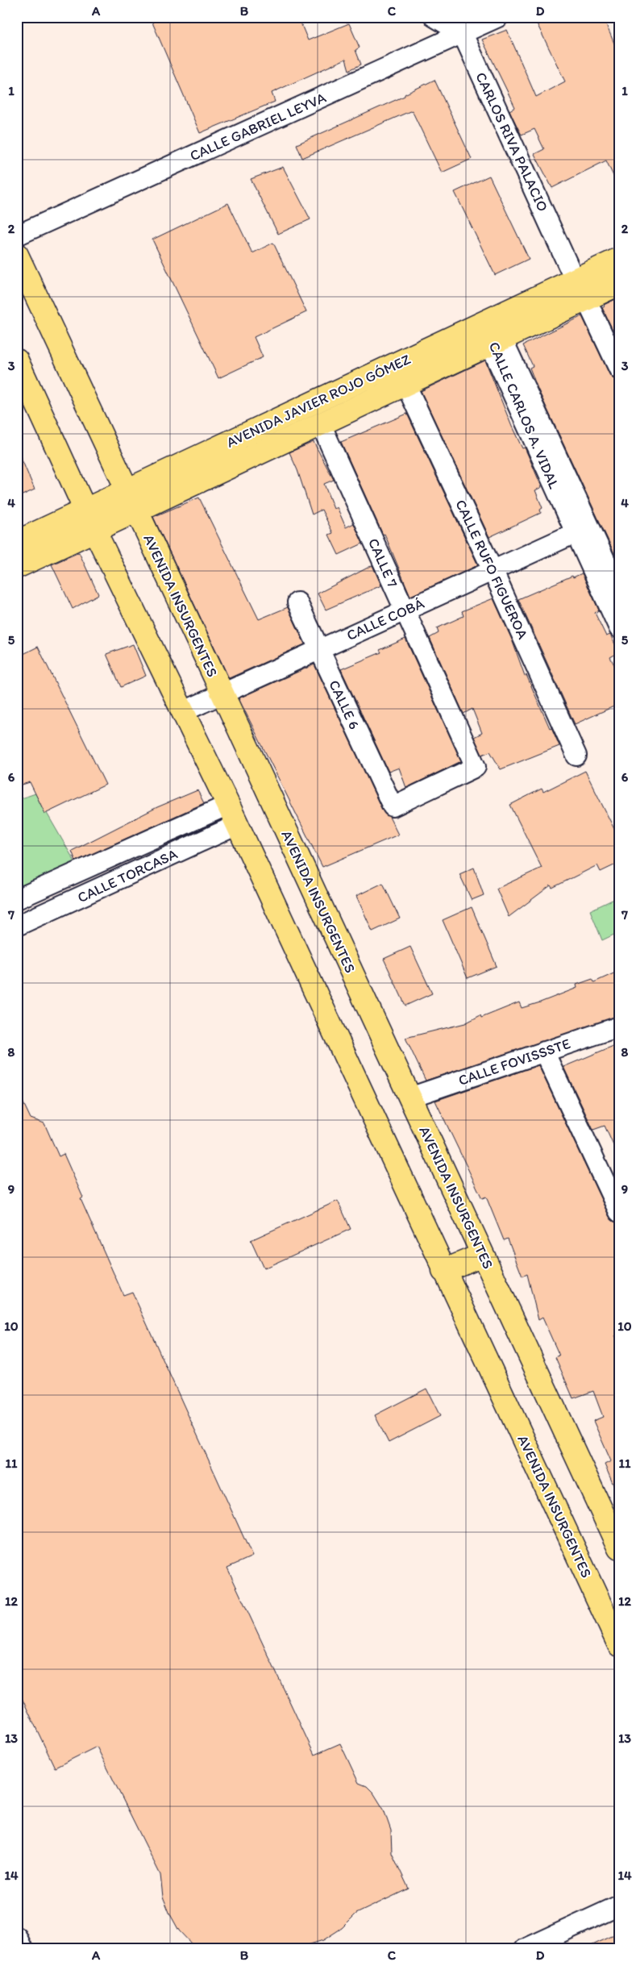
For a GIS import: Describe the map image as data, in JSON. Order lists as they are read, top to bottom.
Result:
{
  "streets": {
    "main road": ["AVENIDA JAVIER ROJO GÓMEZ", "AVENIDA INSURGENTES"],
    "street": [
      "CALLE GABRIEL LEYVA",
      "CARLOS RIVA PALACIO",
      "CALLE CARLOS A. VIDAL",
      "CALLE 7",
      "CALLE RUFO FIGUEROA",
      "CALLE COBÁ",
      "CALLE 6",
      "CALLE TORCASA",
      "CALLE FOVISSSTE"
    ]
  },
  "crossings": [
    ["CALLE GABRIEL LEYVA", "CARLOS RIVA PALACIO"],
    ["CARLOS RIVA PALACIO", "AVENIDA JAVIER ROJO GÓMEZ"],
    ["AVENIDA JAVIER ROJO GÓMEZ", "CALLE CARLOS A. VIDAL"],
    ["AVENIDA JAVIER ROJO GÓMEZ", "CALLE 7"],
    ["AVENIDA JAVIER ROJO GÓMEZ", "CALLE RUFO FIGUEROA"],
    ["AVENIDA JAVIER ROJO GÓMEZ", "AVENIDA INSURGENTES"],
    ["CALLE CARLOS A. VIDAL", "CALLE COBÁ"],
    ["CALLE 7", "CALLE COBÁ"],
    ["CALLE 7", "CALLE 6"],
    ["CALLE RUFO FIGUEROA", "CALLE COBÁ"],
    ["AVENIDA INSURGENTES", "CALLE COBÁ"],
    ["AVENIDA INSURGENTES", "CALLE TORCASA"],
    ["AVENIDA INSURGENTES", "CALLE FOVISSSTE"],
    ["CALLE COBÁ", "CALLE 6"]
  ],
  "grid": {
    "columns": [
      "A",
      "B",
      "C",
      "D"
    ],
    "rows": [
      "1",
      "2",
      "3",
      "4",
      "5",
      "6",
      "7",
      "8",
      "9",
      "10",
      "11",
      "12",
      "13",
      "14"
    ]
  }
}
